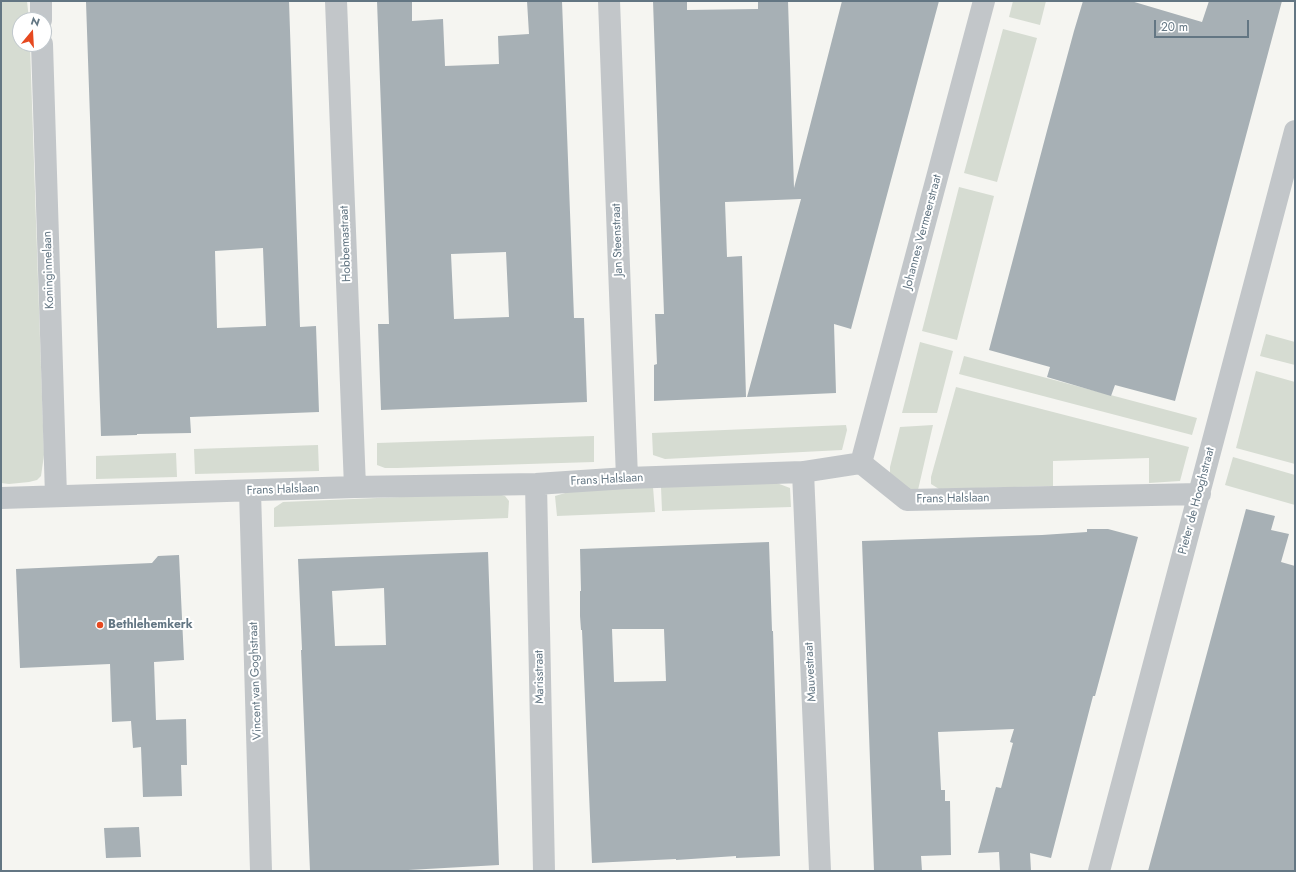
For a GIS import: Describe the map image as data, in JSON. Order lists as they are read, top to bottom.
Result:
{
  "streets": {
    "street": [
      "Johannes Vermeerstraat",
      "Jan Steenstraat",
      "Hobbemastraat",
      "Koninginnelaan",
      "Frans Halslaan",
      "Pieter de Hooghstraat",
      "Mauvestraat",
      "Marisstraat",
      "Vincent van Goghstraat"
    ]
  },
  "crossings": [
    ["Johannes Vermeerstraat", "Frans Halslaan"],
    ["Jan Steenstraat", "Frans Halslaan"],
    ["Hobbemastraat", "Frans Halslaan"],
    ["Koninginnelaan", "Frans Halslaan"],
    ["Frans Halslaan", "Pieter de Hooghstraat"],
    ["Frans Halslaan", "Mauvestraat"],
    ["Frans Halslaan", "Marisstraat"],
    ["Frans Halslaan", "Vincent van Goghstraat"]
  ],
  "places": ["Bethlehemkerk"],
  "scale_bar": "20 m",
  "north": "top"
}
